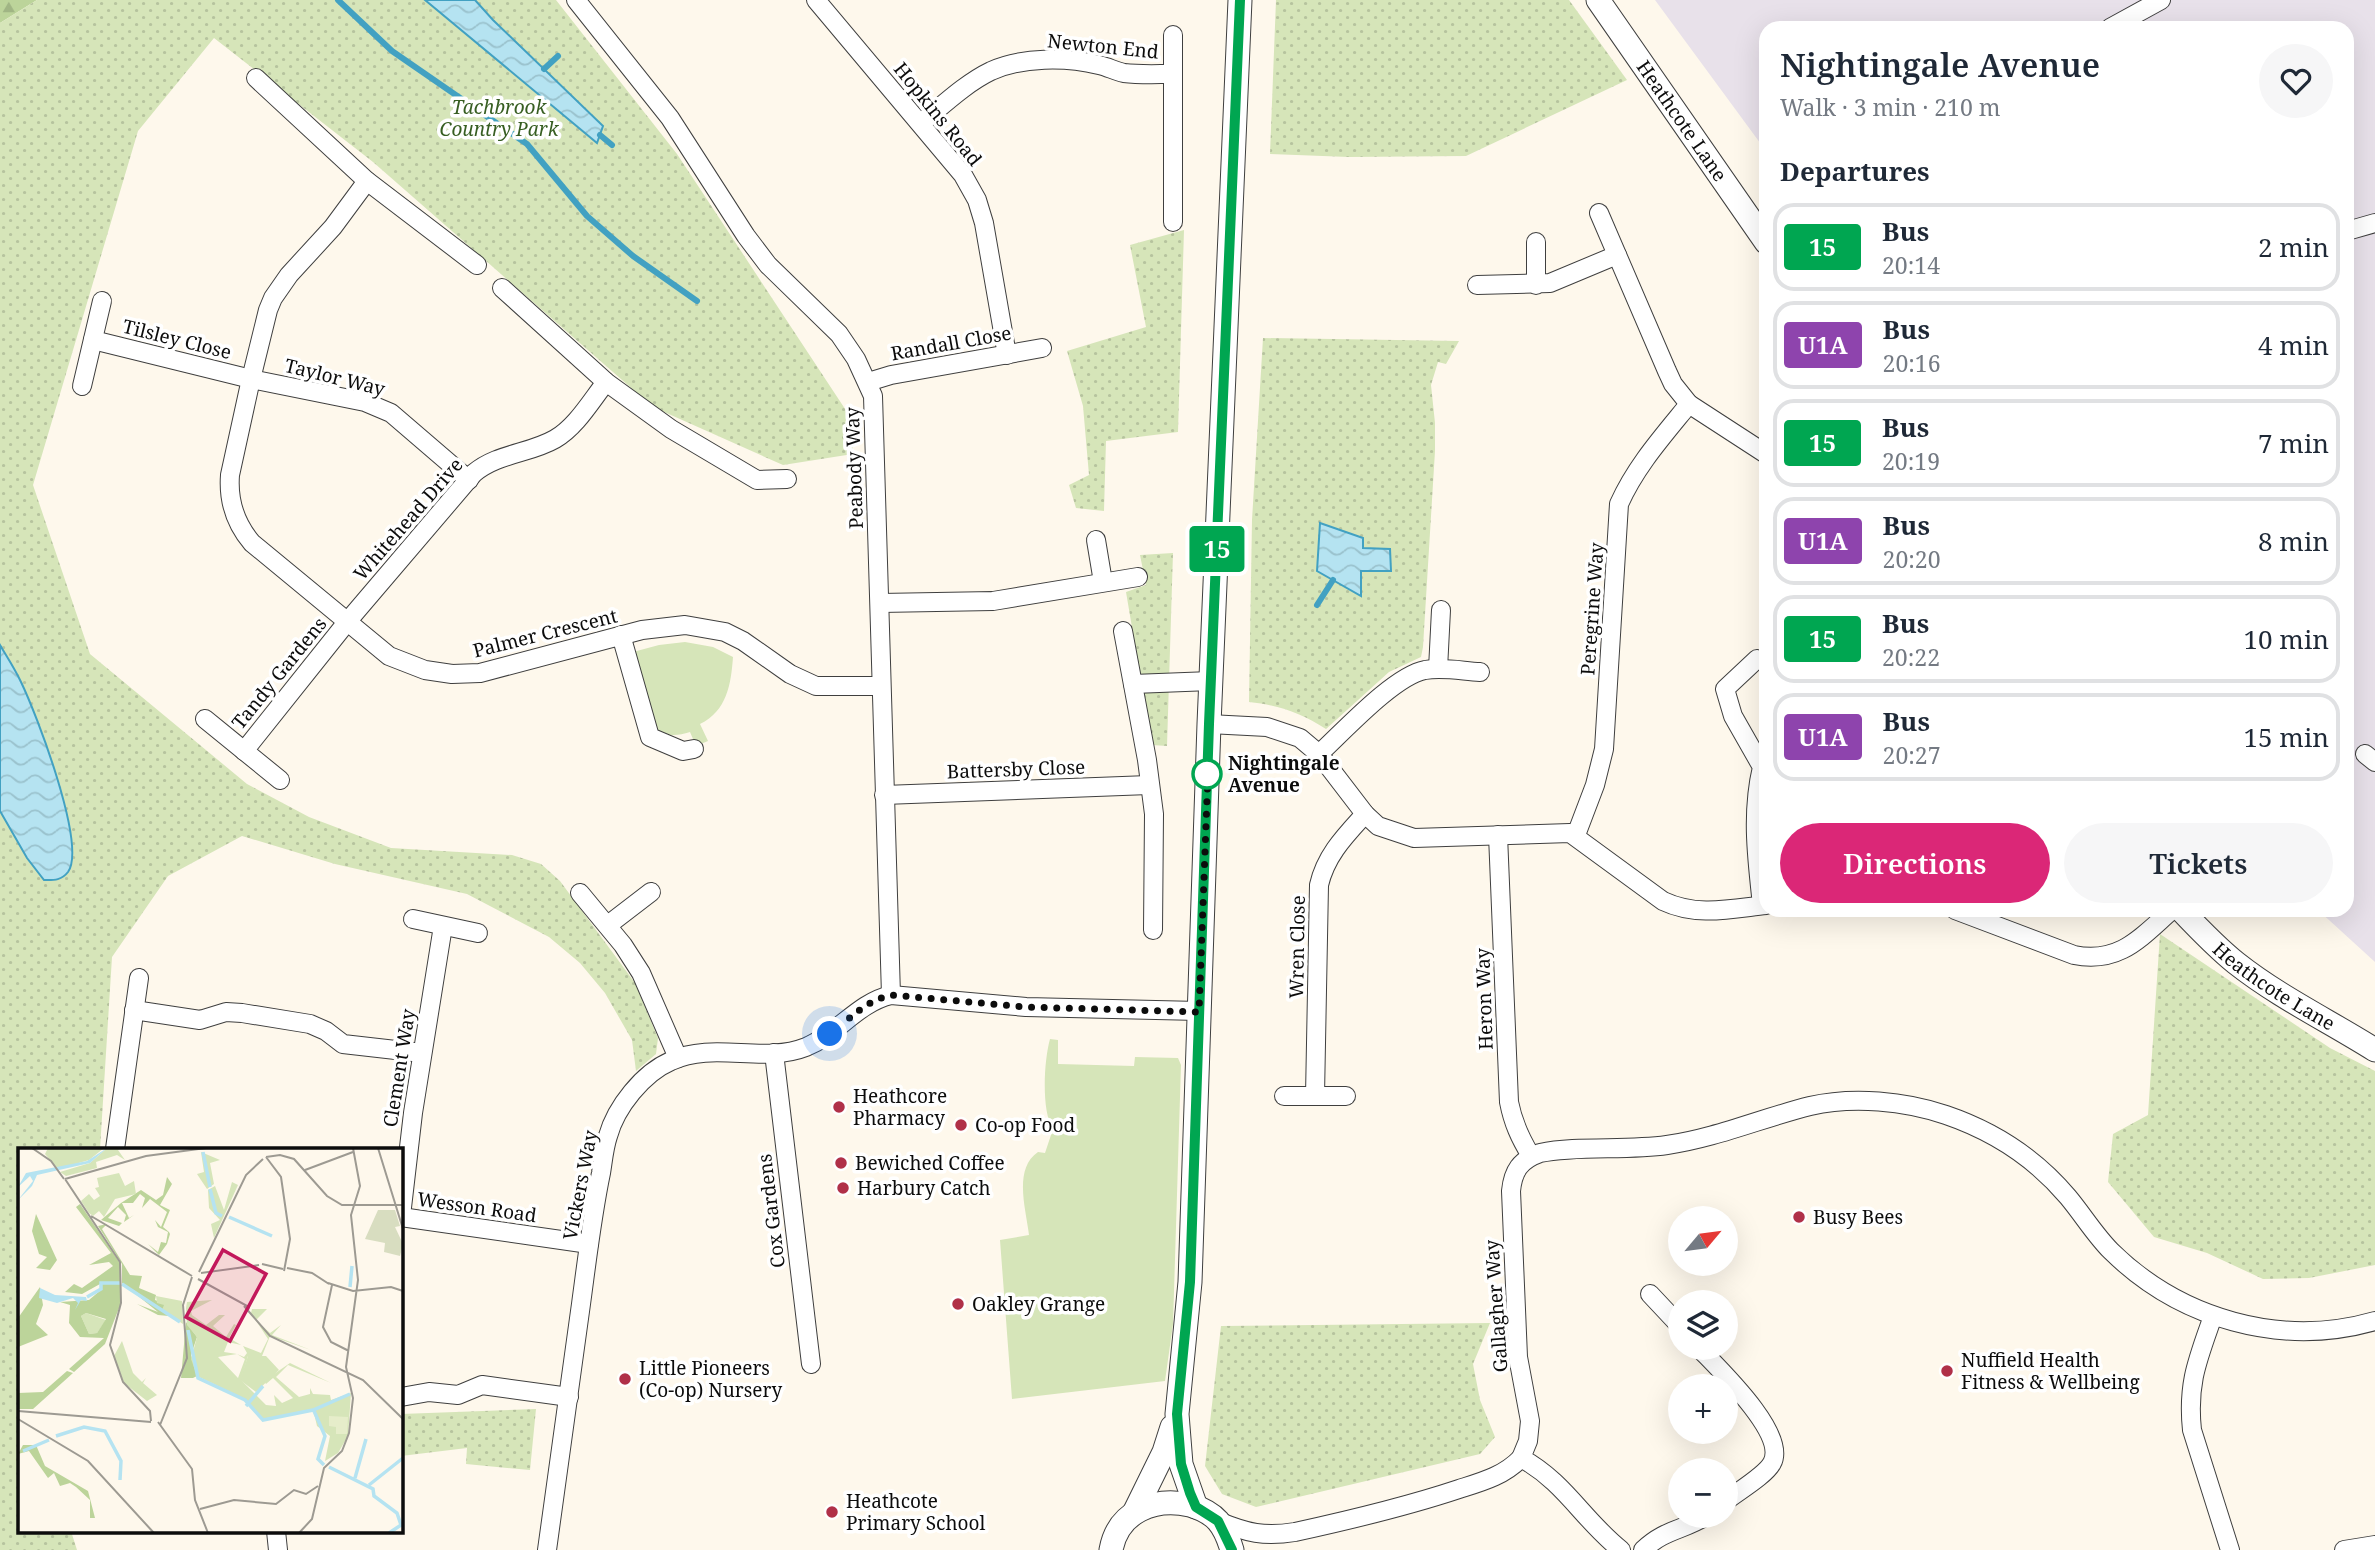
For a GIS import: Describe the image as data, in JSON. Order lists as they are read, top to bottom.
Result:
{
  "streets": {
    "street": [
      "Newton End",
      "Hopkins Road",
      "Heathcote Lane",
      "Tilsley Close",
      "Randall Close",
      "Taylor Way",
      "Peabody Way",
      "Whitehead Drive",
      "Peregrine Way",
      "Palmer Crescent",
      "Tandy Gardens",
      "Battersby Close",
      "Wren Close",
      "Heron Way",
      "Clement Way",
      "Vickers Way",
      "Wesson Road",
      "Cox Gardens",
      "Gallagher Way"
    ]
  },
  "crossings": [
    ["Newton End", "Hopkins Road"],
    ["Hopkins Road", "Randall Close"],
    ["Tilsley Close", "Taylor Way"],
    ["Tilsley Close", "Palmer Crescent"],
    ["Randall Close", "Peabody Way"],
    ["Taylor Way", "Whitehead Drive"],
    ["Taylor Way", "Palmer Crescent"],
    ["Peabody Way", "Palmer Crescent"],
    ["Peabody Way", "Battersby Close"],
    ["Peabody Way", "Vickers Way"],
    ["Whitehead Drive", "Palmer Crescent"],
    ["Whitehead Drive", "Tandy Gardens"],
    ["Palmer Crescent", "Tandy Gardens"],
    ["Heron Way", "Gallagher Way"],
    ["Vickers Way", "Wesson Road"],
    ["Vickers Way", "Cox Gardens"]
  ],
  "parks": ["Tachbrook Country Park"],
  "places": [
    "Nightingale Avenue",
    "Heathcore Pharmacy",
    "Co-op Food",
    "Bewiched Coffee",
    "Harbury Catch",
    "Busy Bees",
    "Oakley Grange",
    "Nuffield Health Fitness & Wellbeing",
    "Little Pioneers (Co-op) Nursery",
    "Heathcote Primary School"
  ],
  "lines": ["bus line 15"],
  "north": "top right",
  "page": {
    "on_map": "15",
    "heading": [
      ["Nightingale Avenue", "Walk · 3 min · 210 m"],
      "Departures"
    ],
    "list": [
      {
        "mark": "15",
        "name": "Bus",
        "note": "20:14",
        "value": "2 min"
      },
      {
        "mark": "U1A",
        "name": "Bus",
        "note": "20:16",
        "value": "4 min"
      },
      {
        "mark": "15",
        "name": "Bus",
        "note": "20:19",
        "value": "7 min"
      },
      {
        "mark": "U1A",
        "name": "Bus",
        "note": "20:20",
        "value": "8 min"
      },
      {
        "mark": "15",
        "name": "Bus",
        "note": "20:22",
        "value": "10 min"
      },
      {
        "mark": "U1A",
        "name": "Bus",
        "note": "20:27",
        "value": "15 min"
      }
    ],
    "buttons": ["Directions", "Tickets"],
    "map_buttons": ["+", "−"]
  }
}
